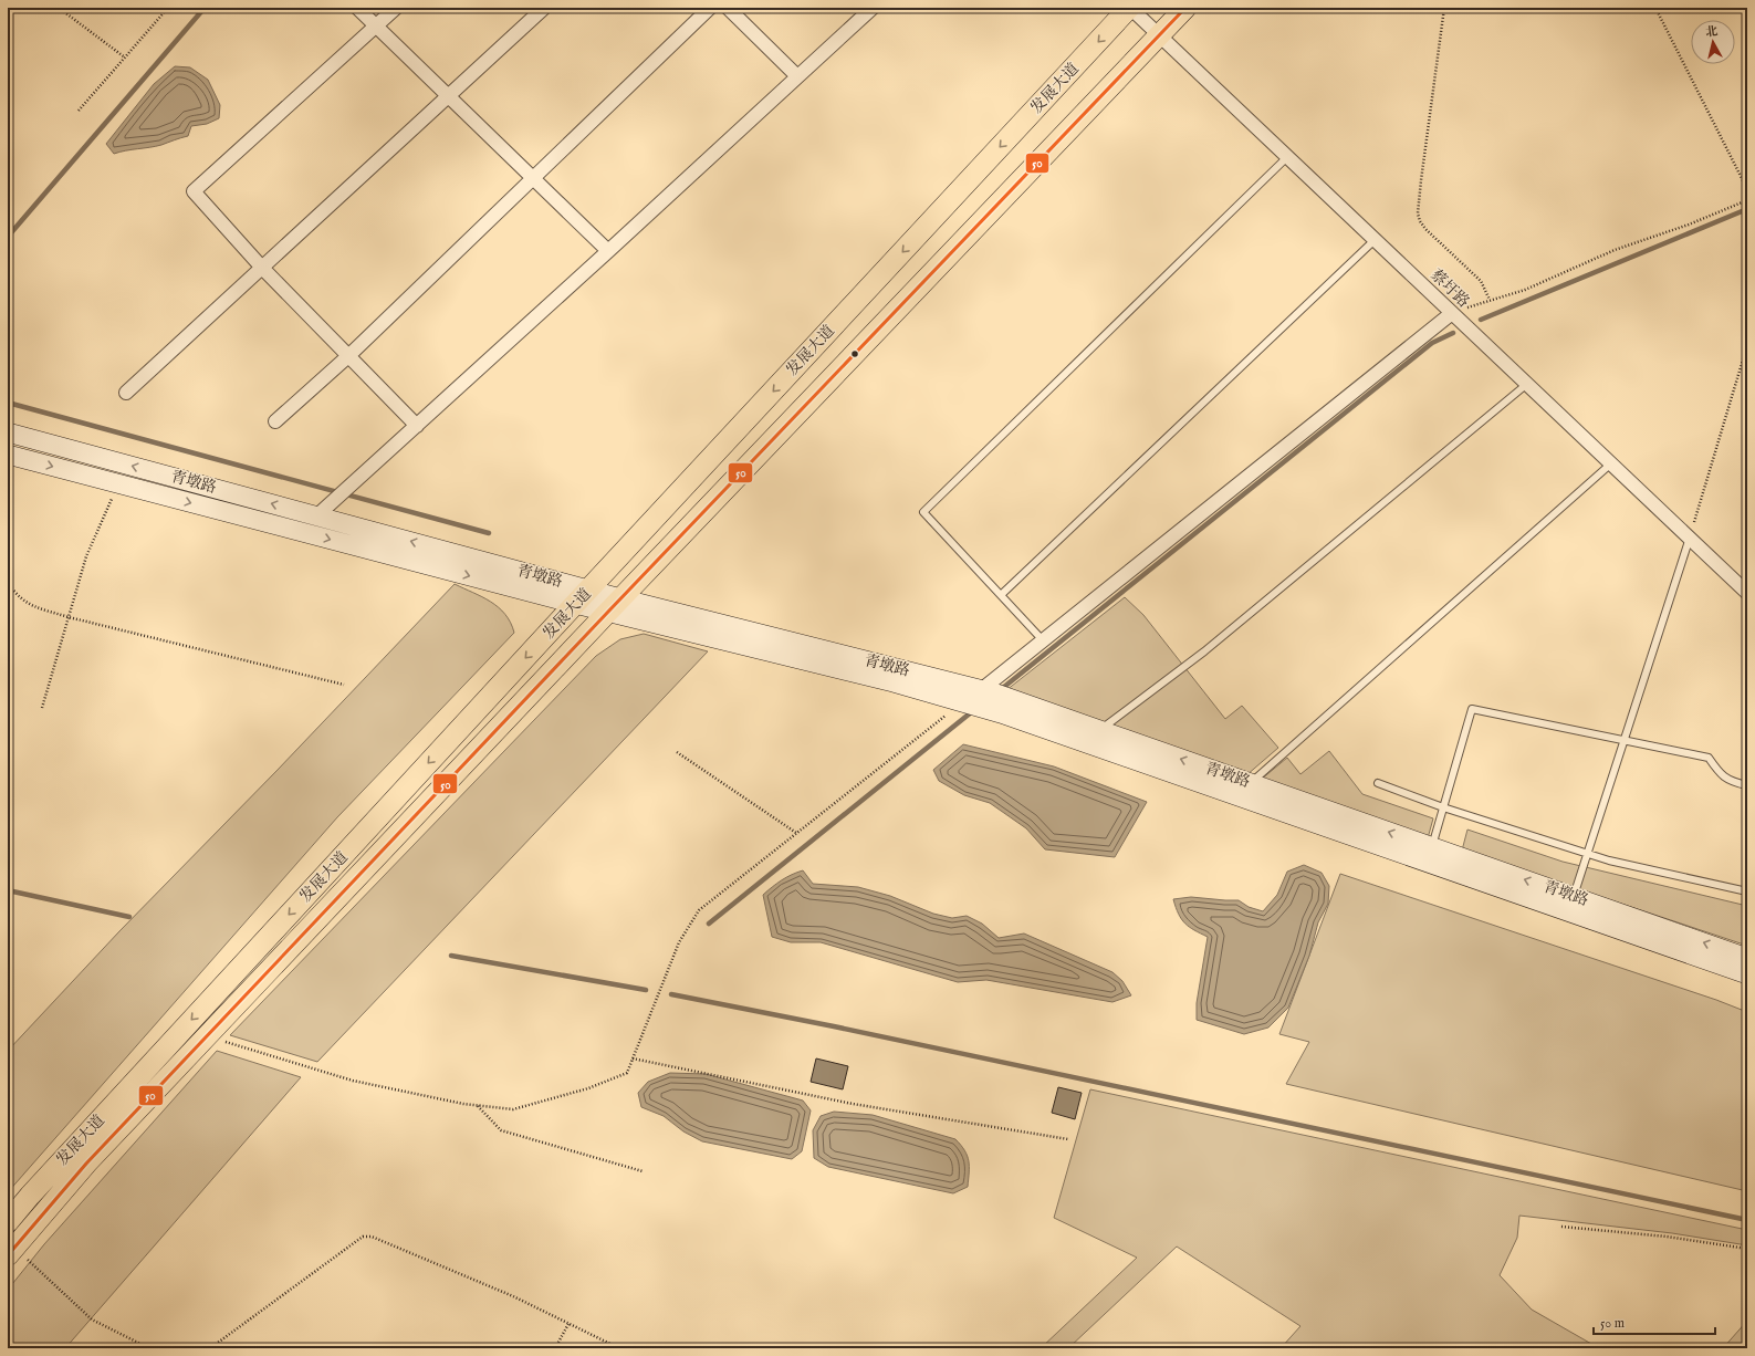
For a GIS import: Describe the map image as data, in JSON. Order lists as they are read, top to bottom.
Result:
{
  "streets": {
    "main road": ["发展大道", "青墩路"],
    "street": ["蔡圩路"]
  },
  "crossings": [
    ["发展大道", "蔡圩路"],
    ["发展大道", "青墩路"]
  ],
  "lines": ["transit line 50"],
  "scale_bar": "50 m",
  "north": "top"
}
